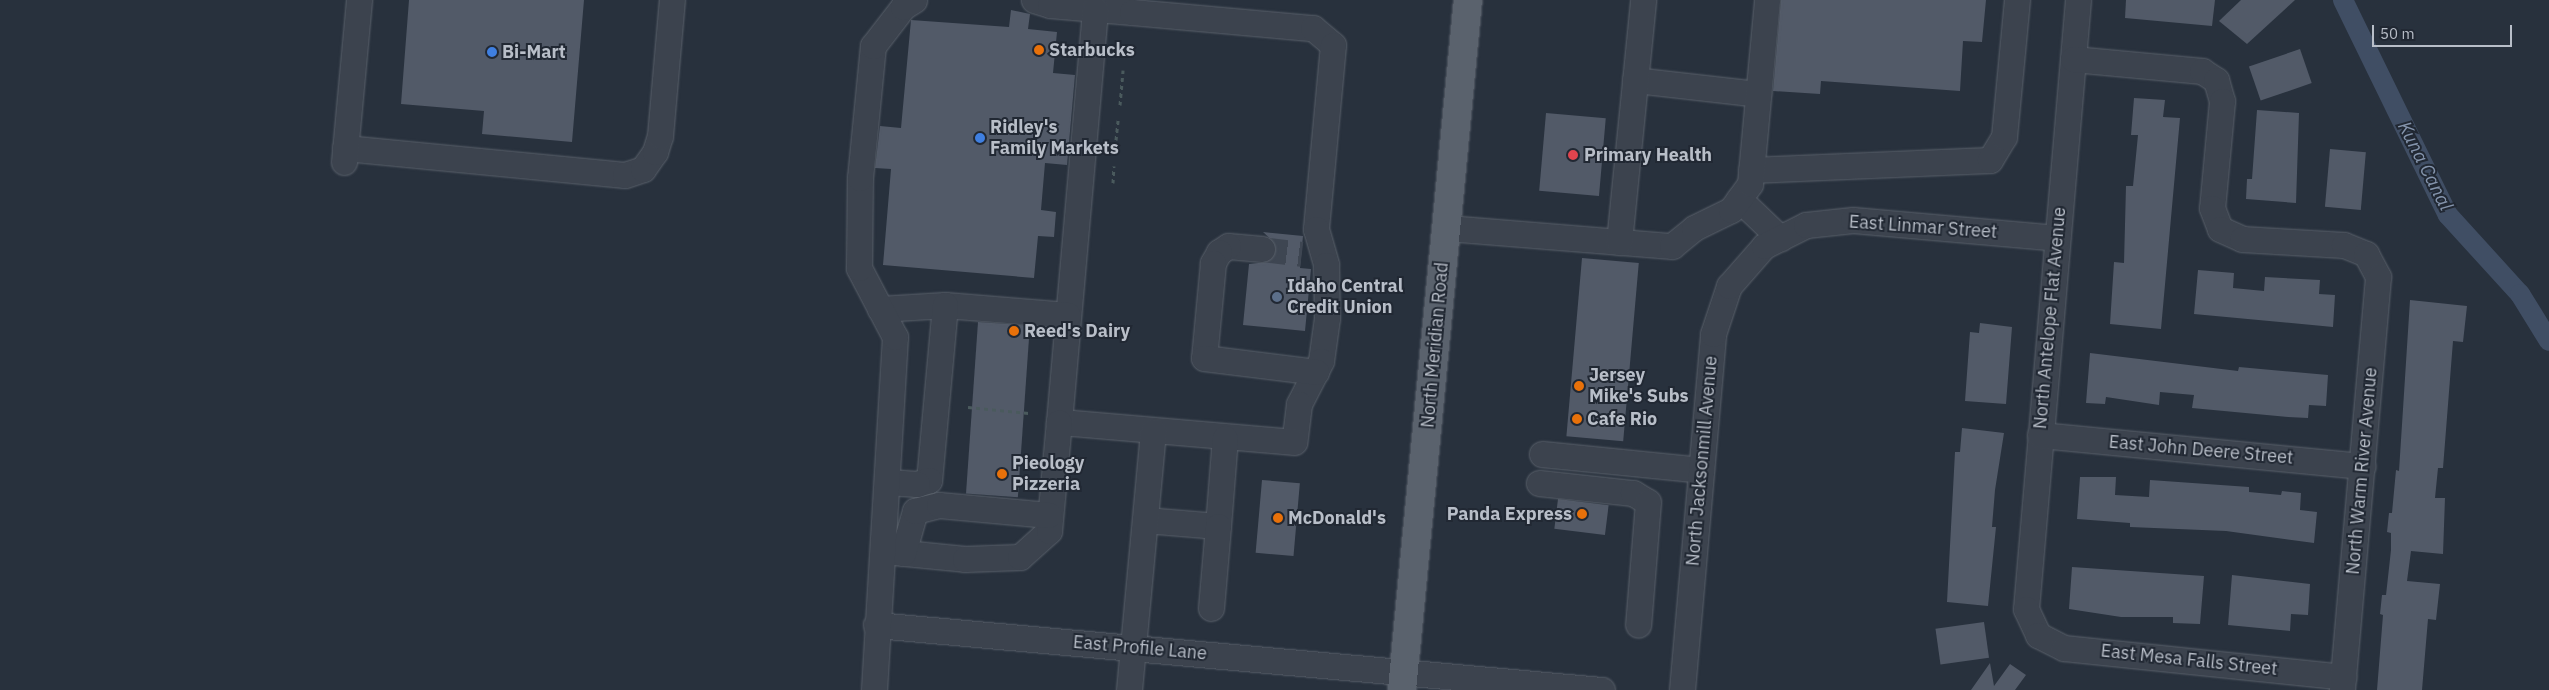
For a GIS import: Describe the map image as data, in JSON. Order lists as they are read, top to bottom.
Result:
{
  "streets": {
    "main road": ["North Meridian Road"],
    "street": [
      "East Linmar Street",
      "North Antelope Flat Avenue",
      "East John Deere Street",
      "North Jacksonmill Avenue",
      "North Warm River Avenue",
      "East Profile Lane",
      "East Mesa Falls Street"
    ]
  },
  "crossings": [
    ["East Linmar Street", "North Antelope Flat Avenue"],
    ["East Linmar Street", "North Jacksonmill Avenue"],
    ["North Antelope Flat Avenue", "East John Deere Street"],
    ["North Antelope Flat Avenue", "North Warm River Avenue"],
    ["North Antelope Flat Avenue", "East Mesa Falls Street"],
    ["North Meridian Road", "East Profile Lane"],
    ["East John Deere Street", "North Warm River Avenue"],
    ["North Warm River Avenue", "East Mesa Falls Street"]
  ],
  "water": ["Kuna Canal"],
  "places": [
    "Starbucks",
    "Bi-Mart",
    "Ridley's Family Markets",
    "Primary Health",
    "Idaho Central Credit Union",
    "Reed's Dairy",
    "Jersey Mike's Subs",
    "Cafe Rio",
    "Pieology Pizzeria",
    "Panda Express",
    "McDonald's"
  ],
  "scale_bar": "50 m"
}
